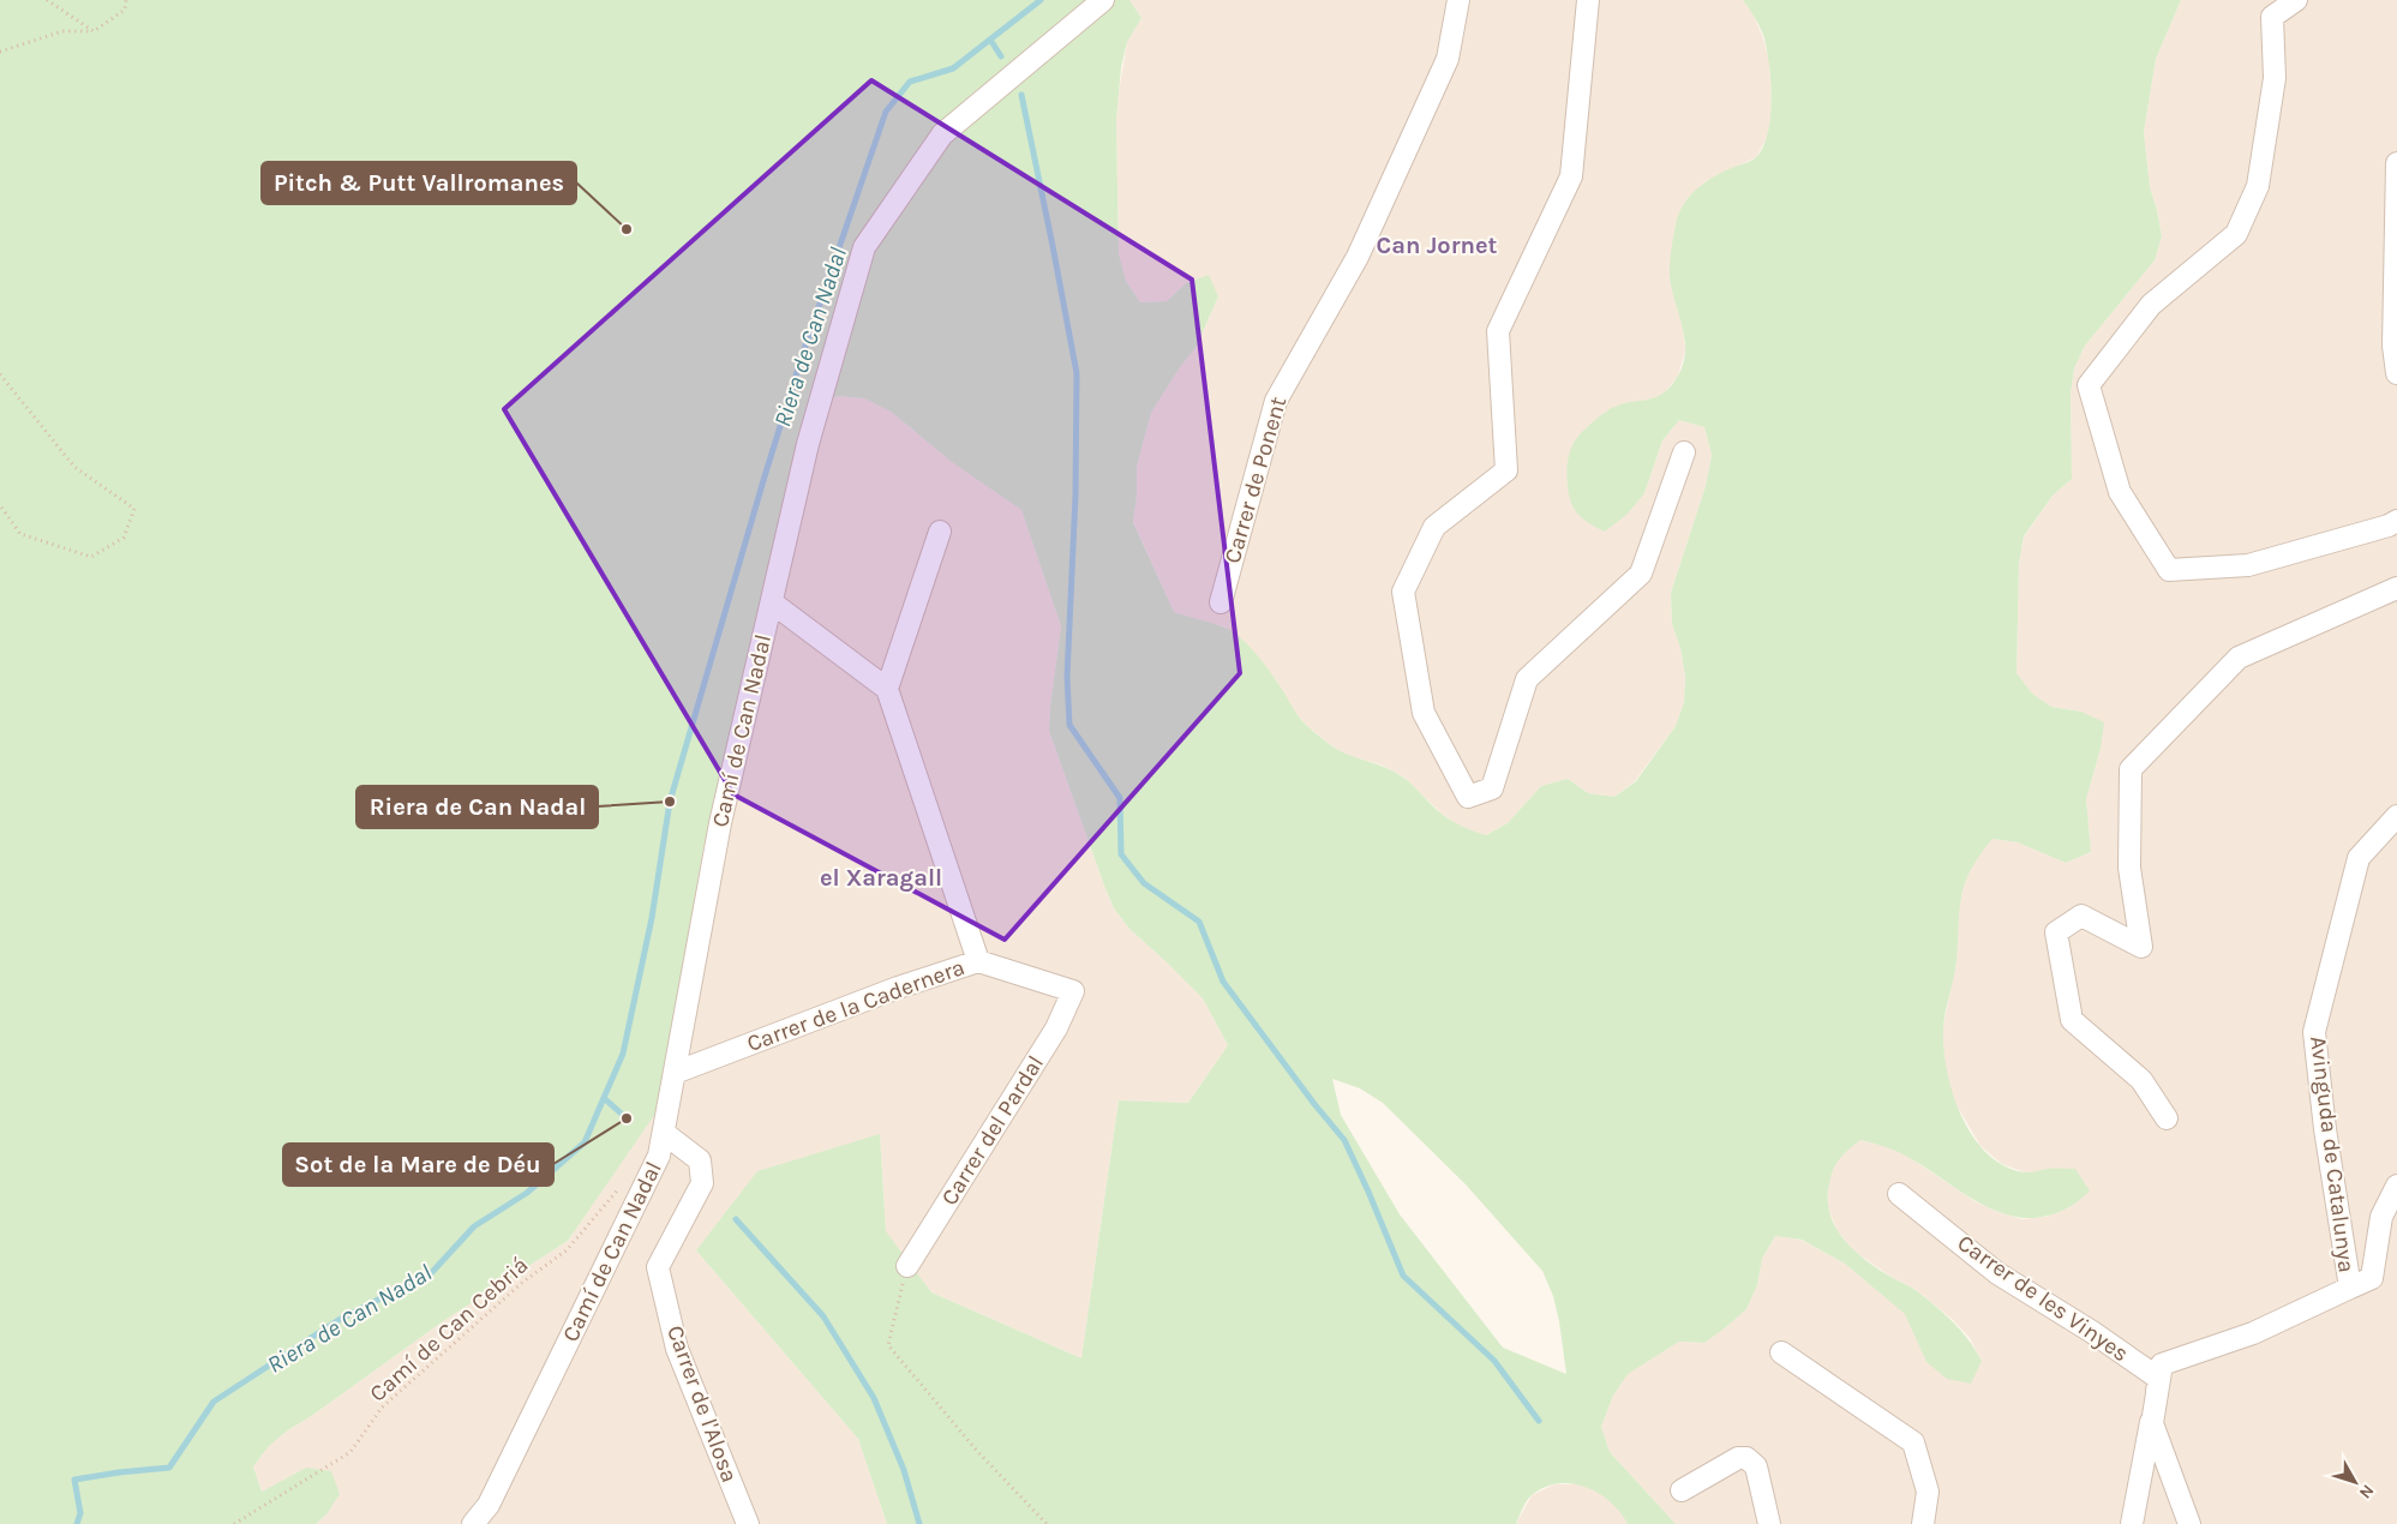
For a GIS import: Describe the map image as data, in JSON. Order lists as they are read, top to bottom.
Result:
{
  "streets": {
    "street": [
      "Carrer de Ponent",
      "Camí de Can Nadal",
      "Carrer de la Cadernera",
      "Carrer del Pardal",
      "Avinguda de Catalunya",
      "Carrer de les Vinyes",
      "Carrer de l'Alosa"
    ],
    "path": ["Camí de Can Cebriá"]
  },
  "crossings": [
    ["Camí de Can Nadal", "Carrer de la Cadernera"],
    ["Camí de Can Nadal", "Carrer de l'Alosa"],
    ["Carrer de la Cadernera", "Carrer del Pardal"],
    ["Avinguda de Catalunya", "Carrer de les Vinyes"]
  ],
  "districts": ["Can Jornet", "el Xaragall"],
  "water": ["Riera de Can Nadal"],
  "places": ["Pitch & Putt Vallromanes", "Riera de Can Nadal", "Sot de la Mare de Déu"],
  "north": "bottom right"
}
